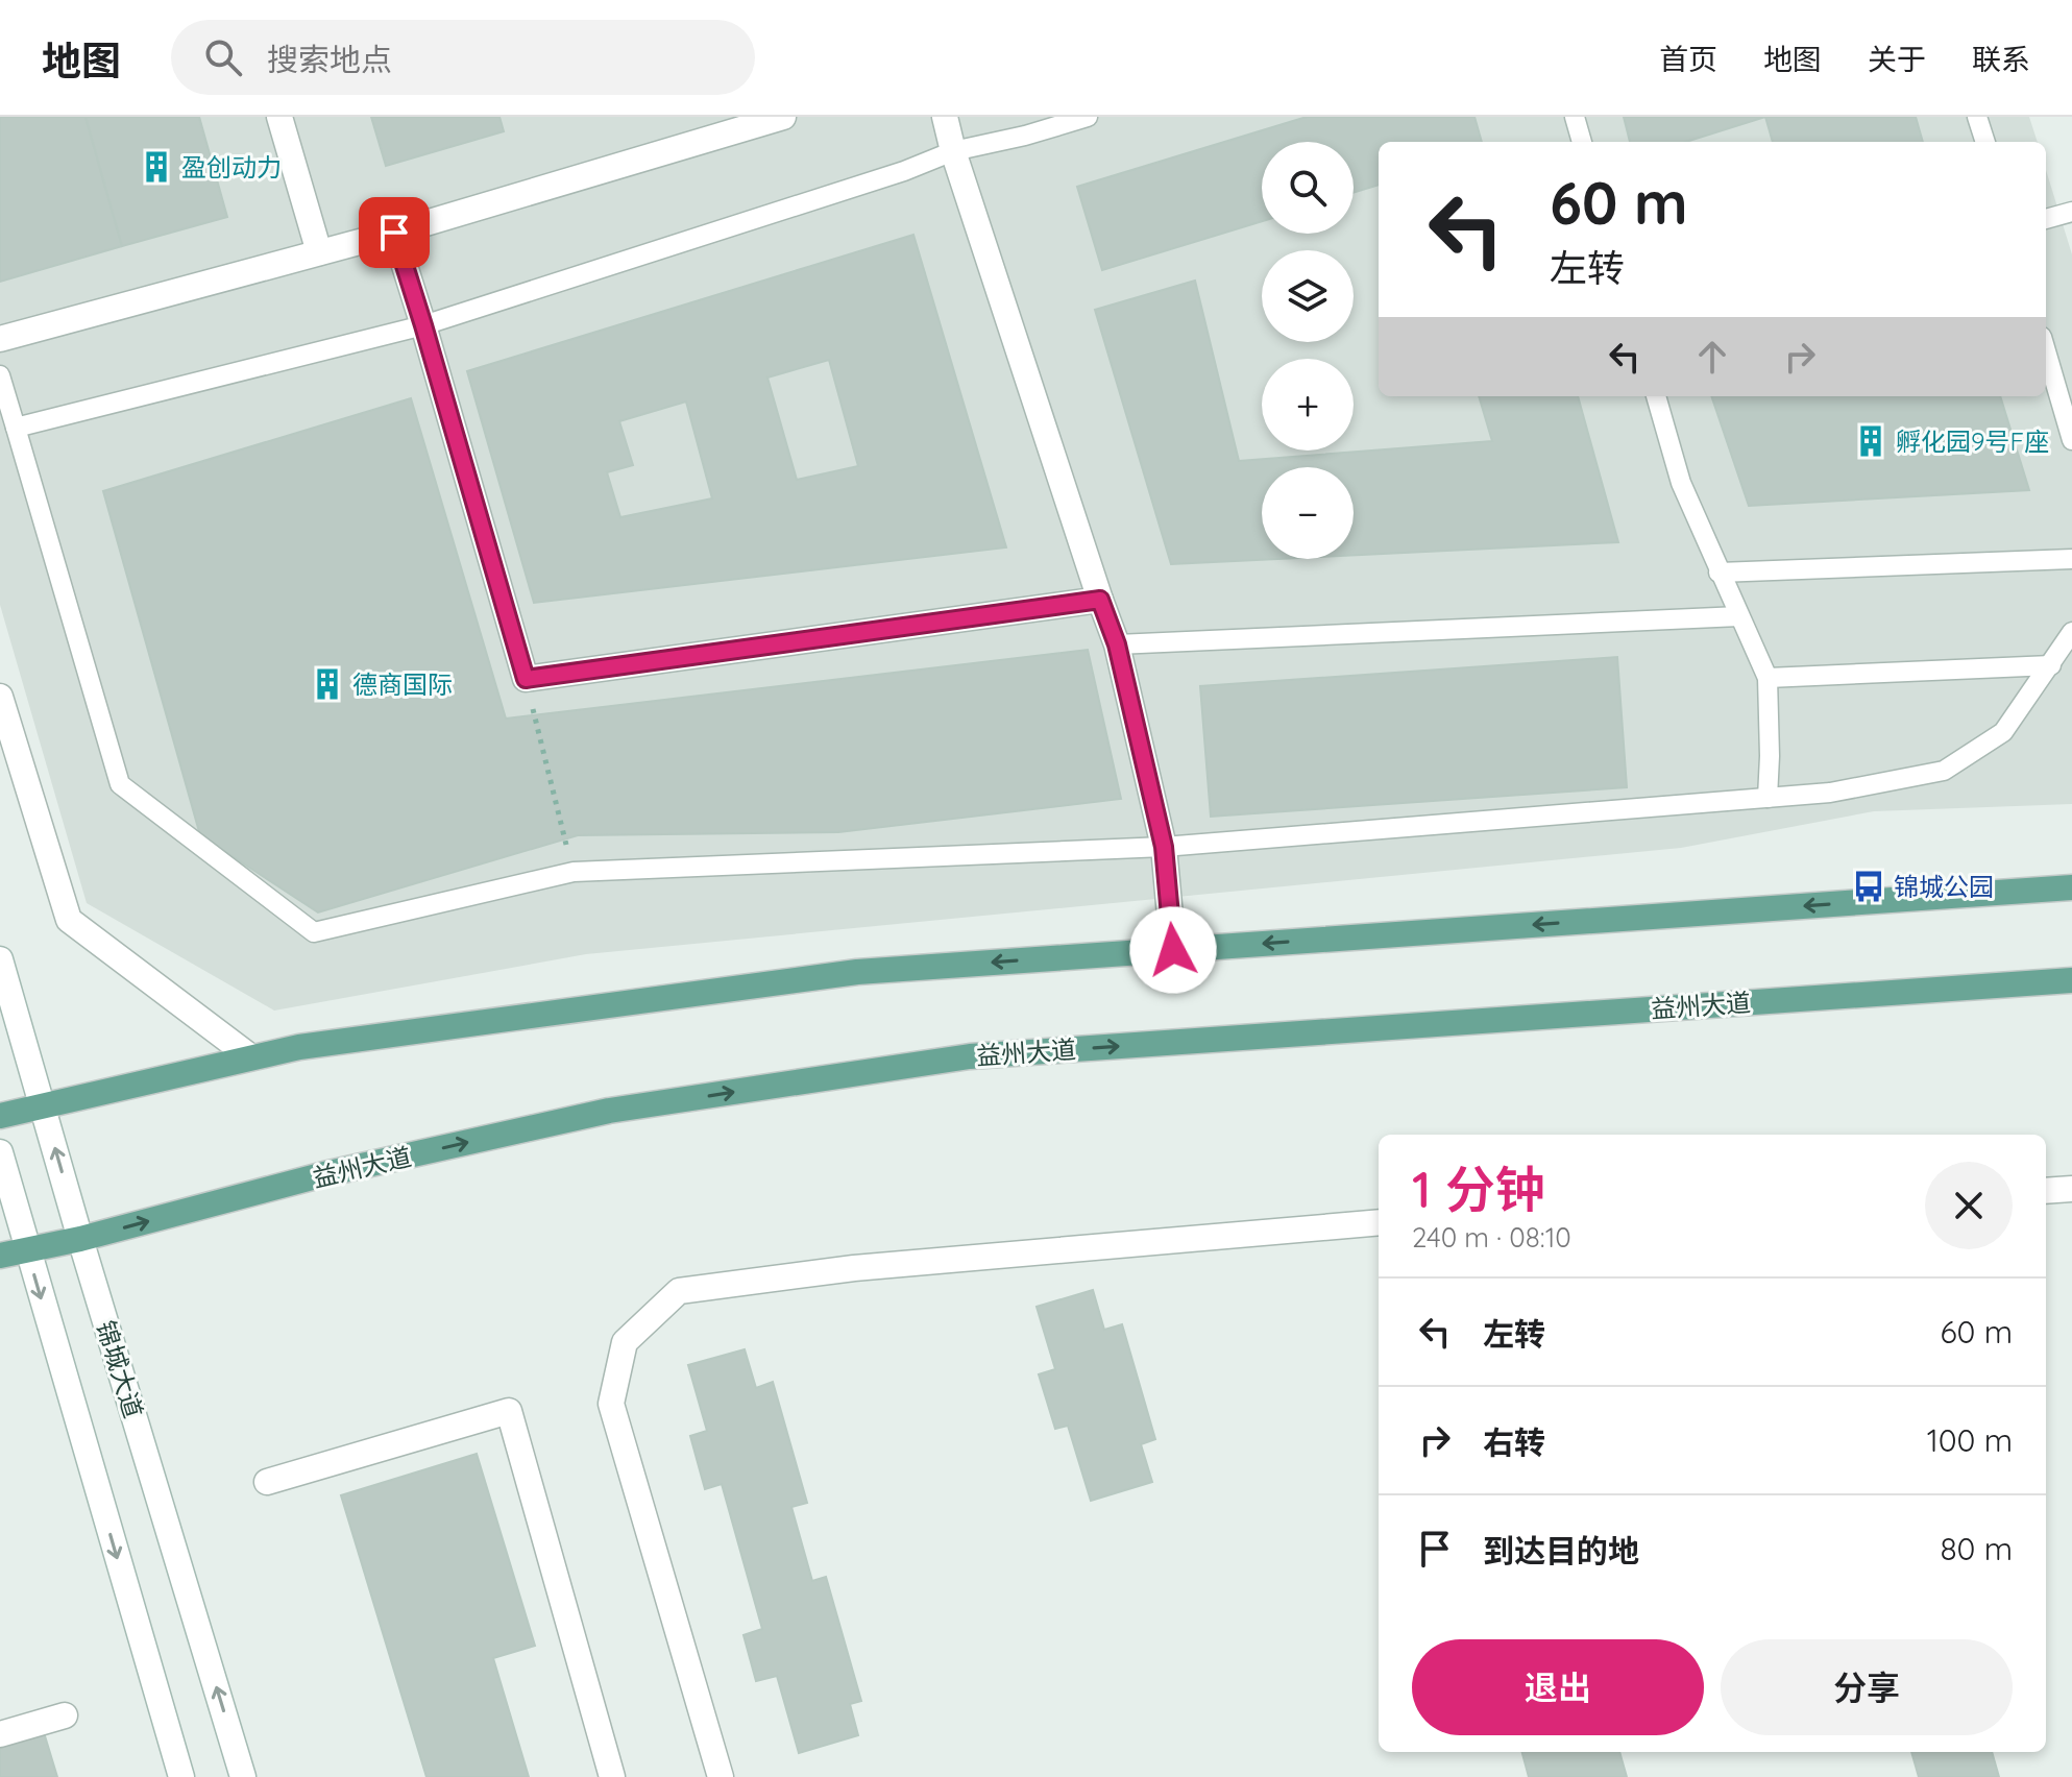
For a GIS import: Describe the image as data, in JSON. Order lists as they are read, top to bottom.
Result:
{
  "streets": {
    "main road": ["益州大道"],
    "street": ["锦城大道"]
  },
  "crossings": [
    ["益州大道", "锦城大道"]
  ],
  "places": {
    "building": ["盈创动力", "孵化园9号F座", "德商国际"],
    "bus stop": ["锦城公园"]
  },
  "page": {
    "header": "地图",
    "search": "搜索地点",
    "nav": [
      "首页",
      "地图",
      "关于",
      "联系"
    ],
    "map_buttons": ["+", "−"],
    "turn": ["60 m", "左转"],
    "heading": ["1 分钟", "240 m · 08:10"],
    "list": [
      {
        "name": "左转",
        "value": "60 m"
      },
      {
        "name": "右转",
        "value": "100 m"
      },
      {
        "name": "到达目的地",
        "value": "80 m"
      }
    ],
    "buttons": ["退出", "分享"]
  }
}
